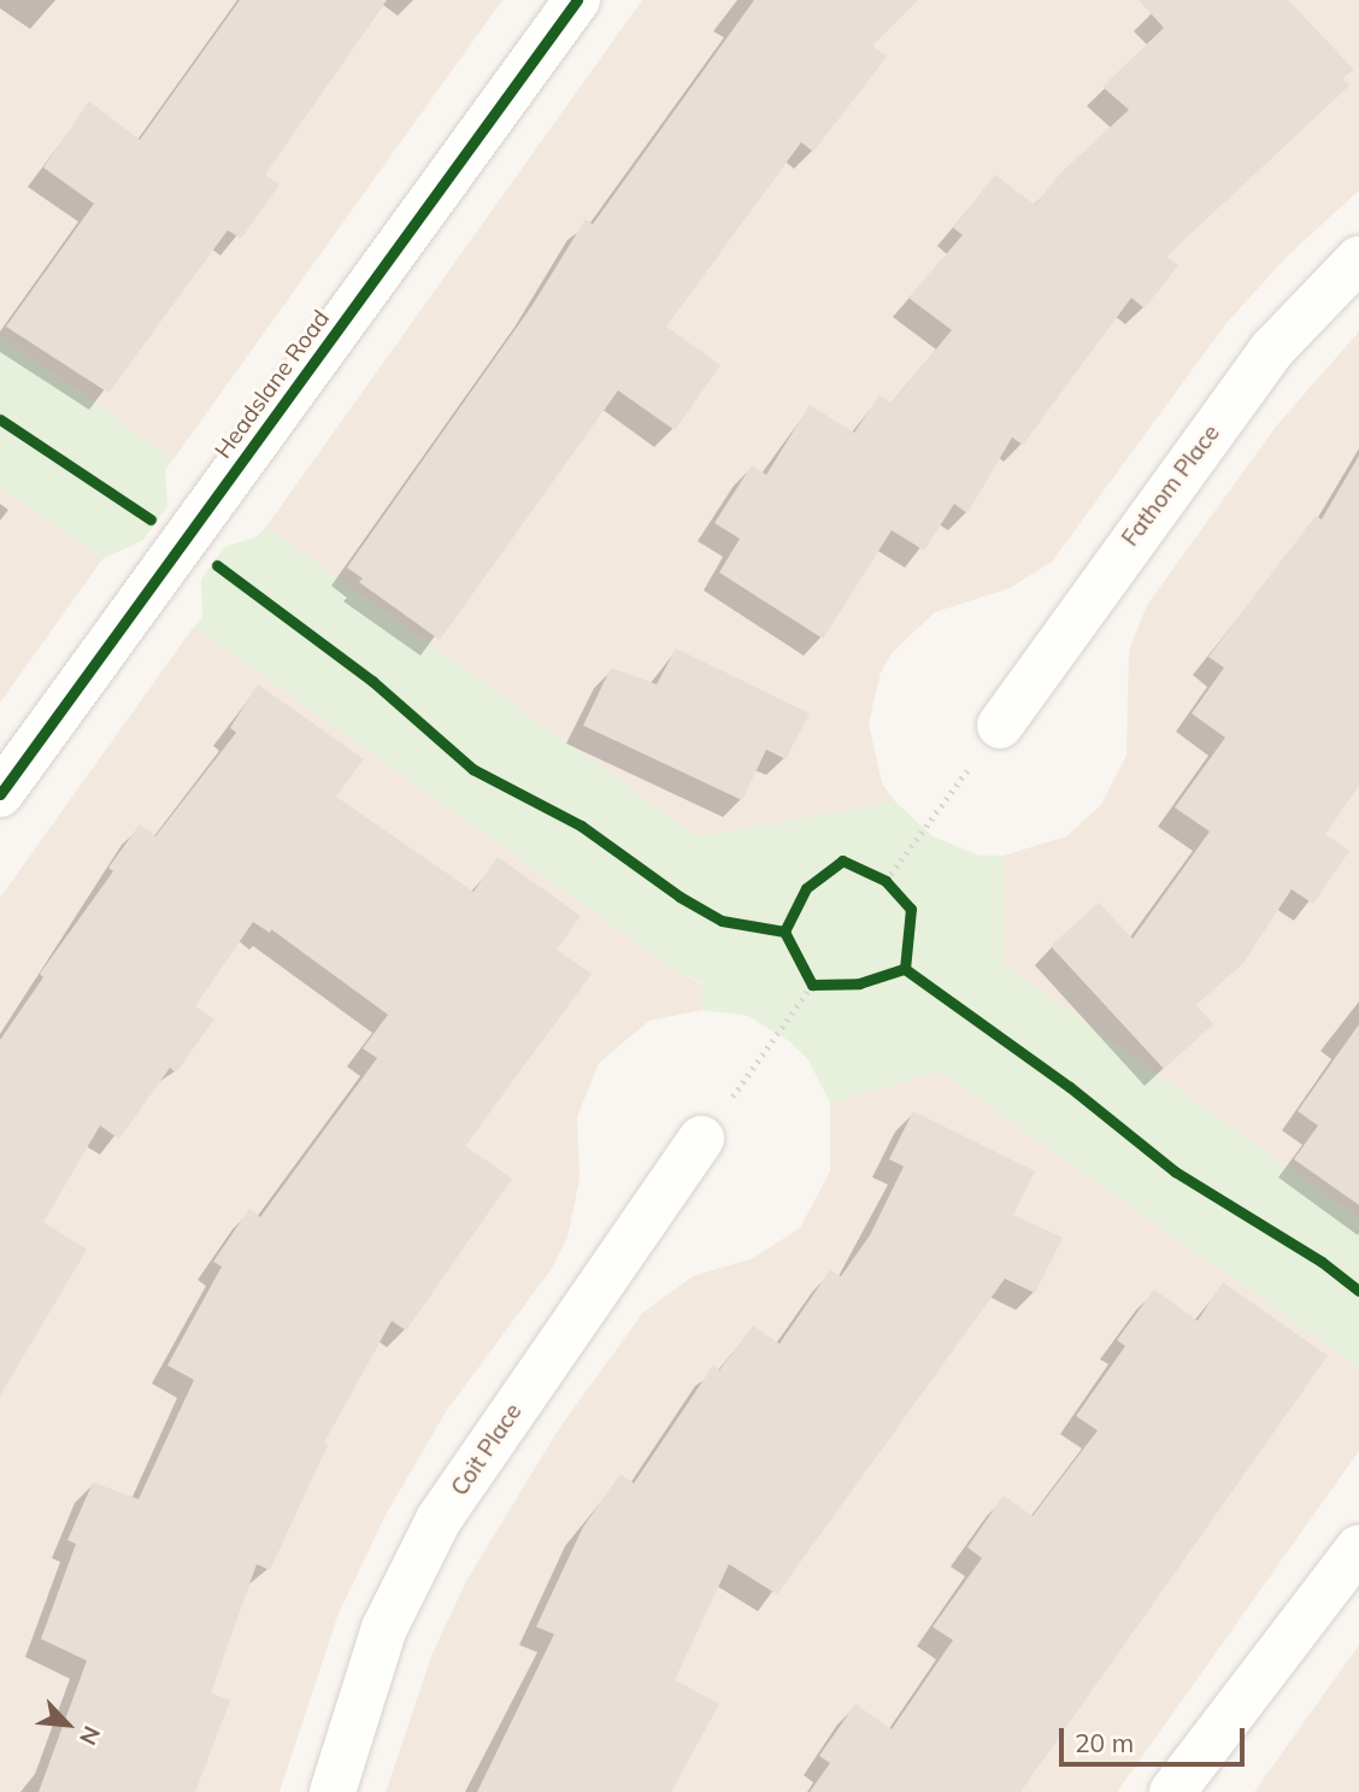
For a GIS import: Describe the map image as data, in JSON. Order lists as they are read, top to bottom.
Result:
{
  "streets": {
    "street": ["Headslane Road", "Fathom Place", "Coit Place"]
  },
  "scale_bar": "20 m",
  "north": "bottom right"
}
